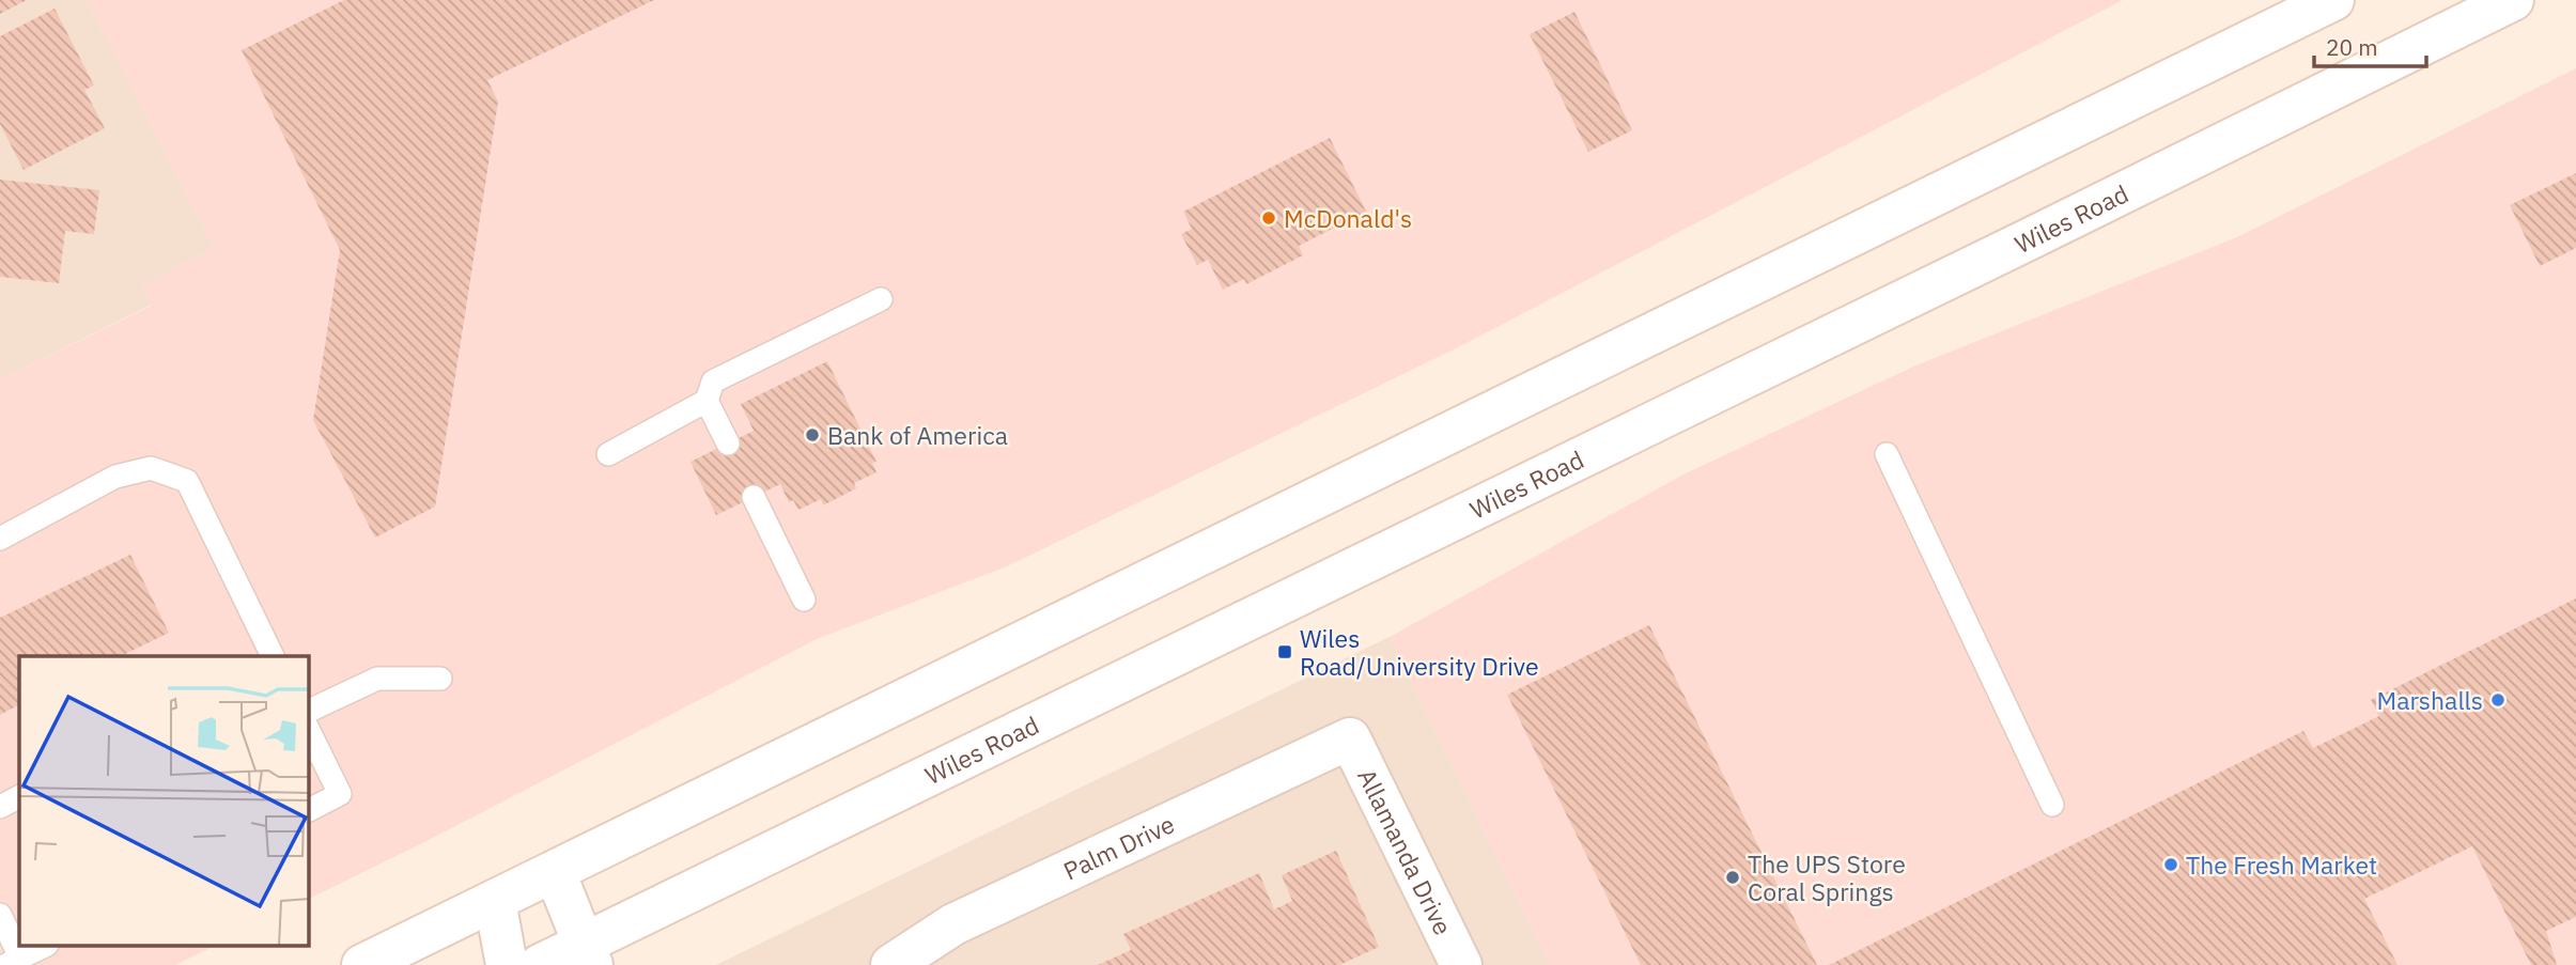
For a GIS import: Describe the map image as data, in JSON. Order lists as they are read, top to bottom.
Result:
{
  "streets": {
    "main road": ["Wiles Road", "Palm Drive", "Allamanda Drive"]
  },
  "crossings": [
    ["Palm Drive", "Allamanda Drive"]
  ],
  "places": {
    "other": [
      "McDonald's",
      "Bank of America",
      "Marshalls",
      "The Fresh Market",
      "The UPS Store Coral Springs"
    ],
    "transit": ["Wiles Road/University Drive"]
  },
  "scale_bar": "20 m"
}
